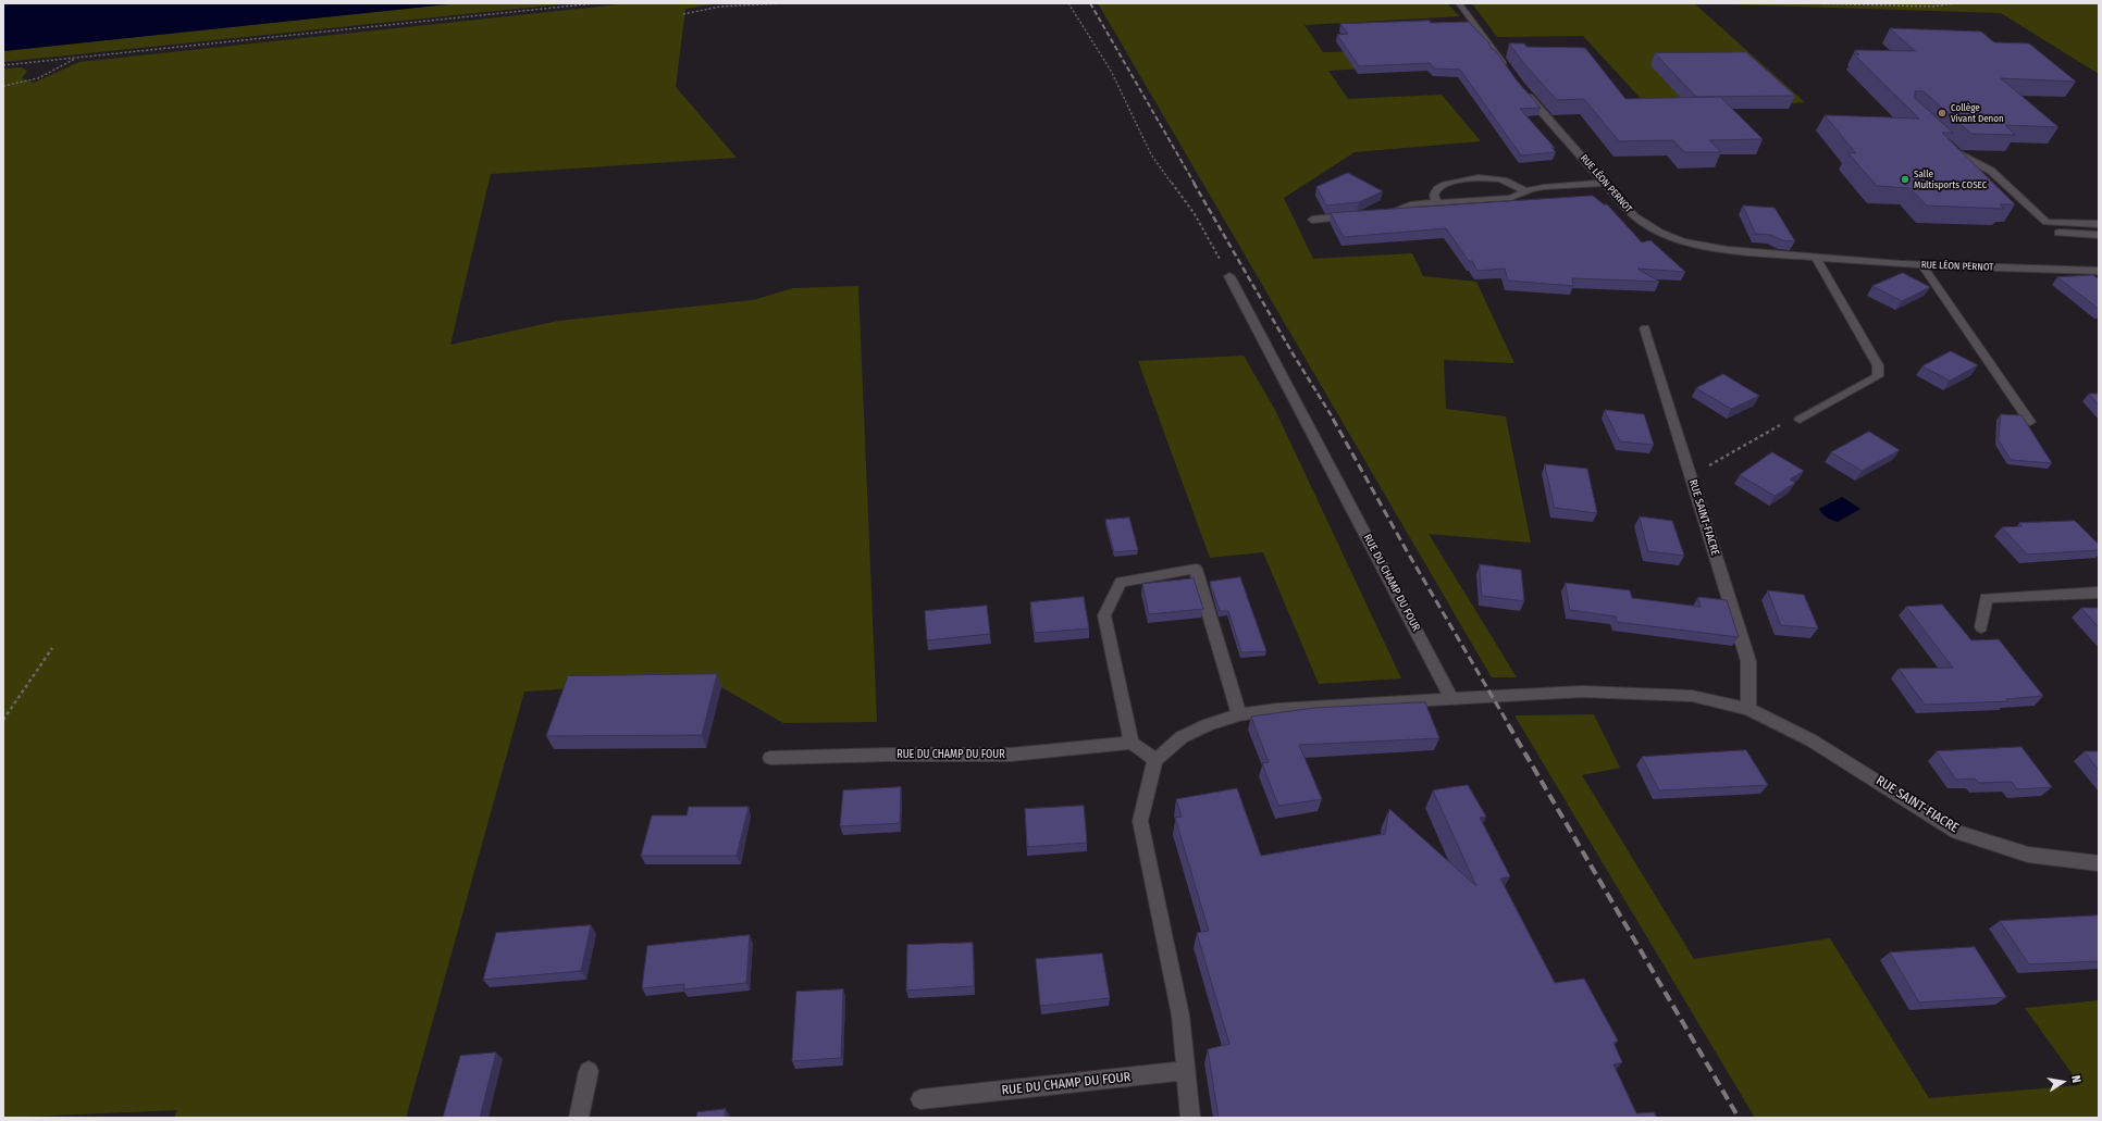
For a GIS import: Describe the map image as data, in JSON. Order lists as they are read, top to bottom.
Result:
{
  "streets": {
    "street": ["RUE LÉON PERNOT", "RUE SAINT-FIACRE", "RUE DU CHAMP DU FOUR"]
  },
  "crossings": [
    ["RUE SAINT-FIACRE", "RUE DU CHAMP DU FOUR"]
  ],
  "places": ["Collège Vivant Denon", "Salle Multisports COSEC"],
  "north": "right"
}
